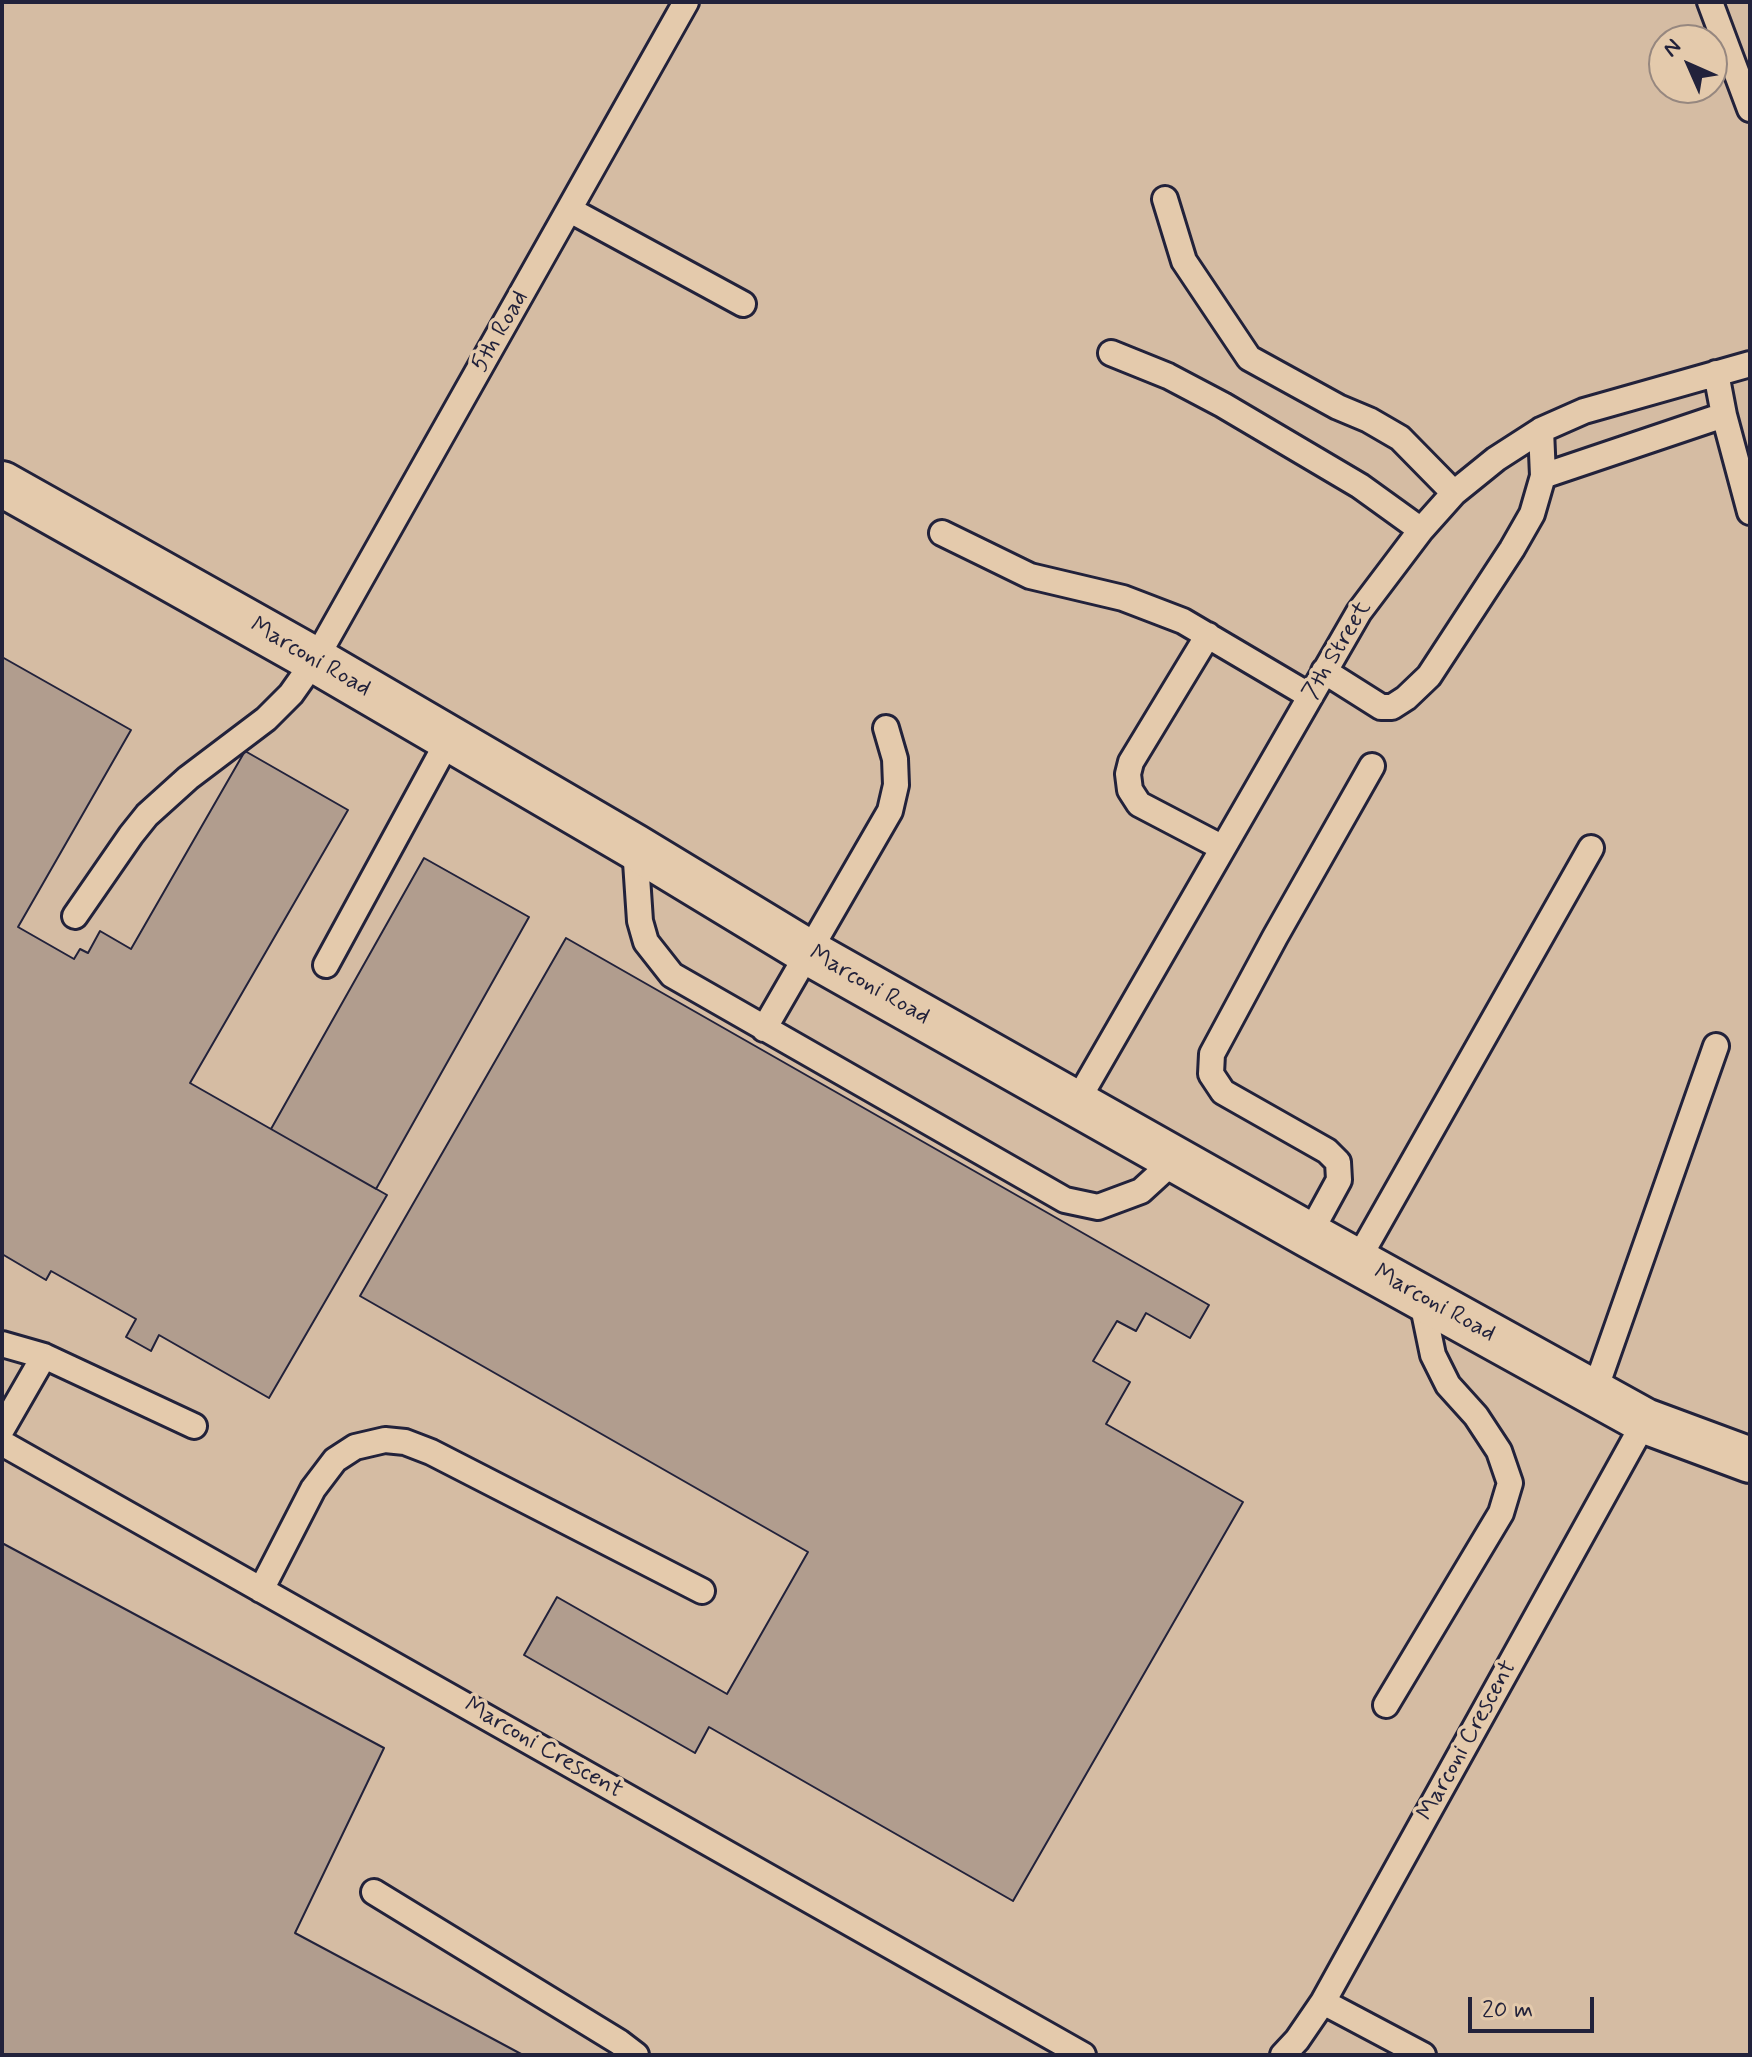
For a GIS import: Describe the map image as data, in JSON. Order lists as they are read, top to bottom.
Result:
{
  "streets": {
    "street": ["Marconi Road"],
    "lane": ["5th Road", "7th Street", "Marconi Crescent"]
  },
  "crossings": [
    ["5th Road", "Marconi Road"],
    ["7th Street", "Marconi Road"],
    ["Marconi Road", "Marconi Crescent"]
  ],
  "scale_bar": "20 m",
  "north": "top left"
}
